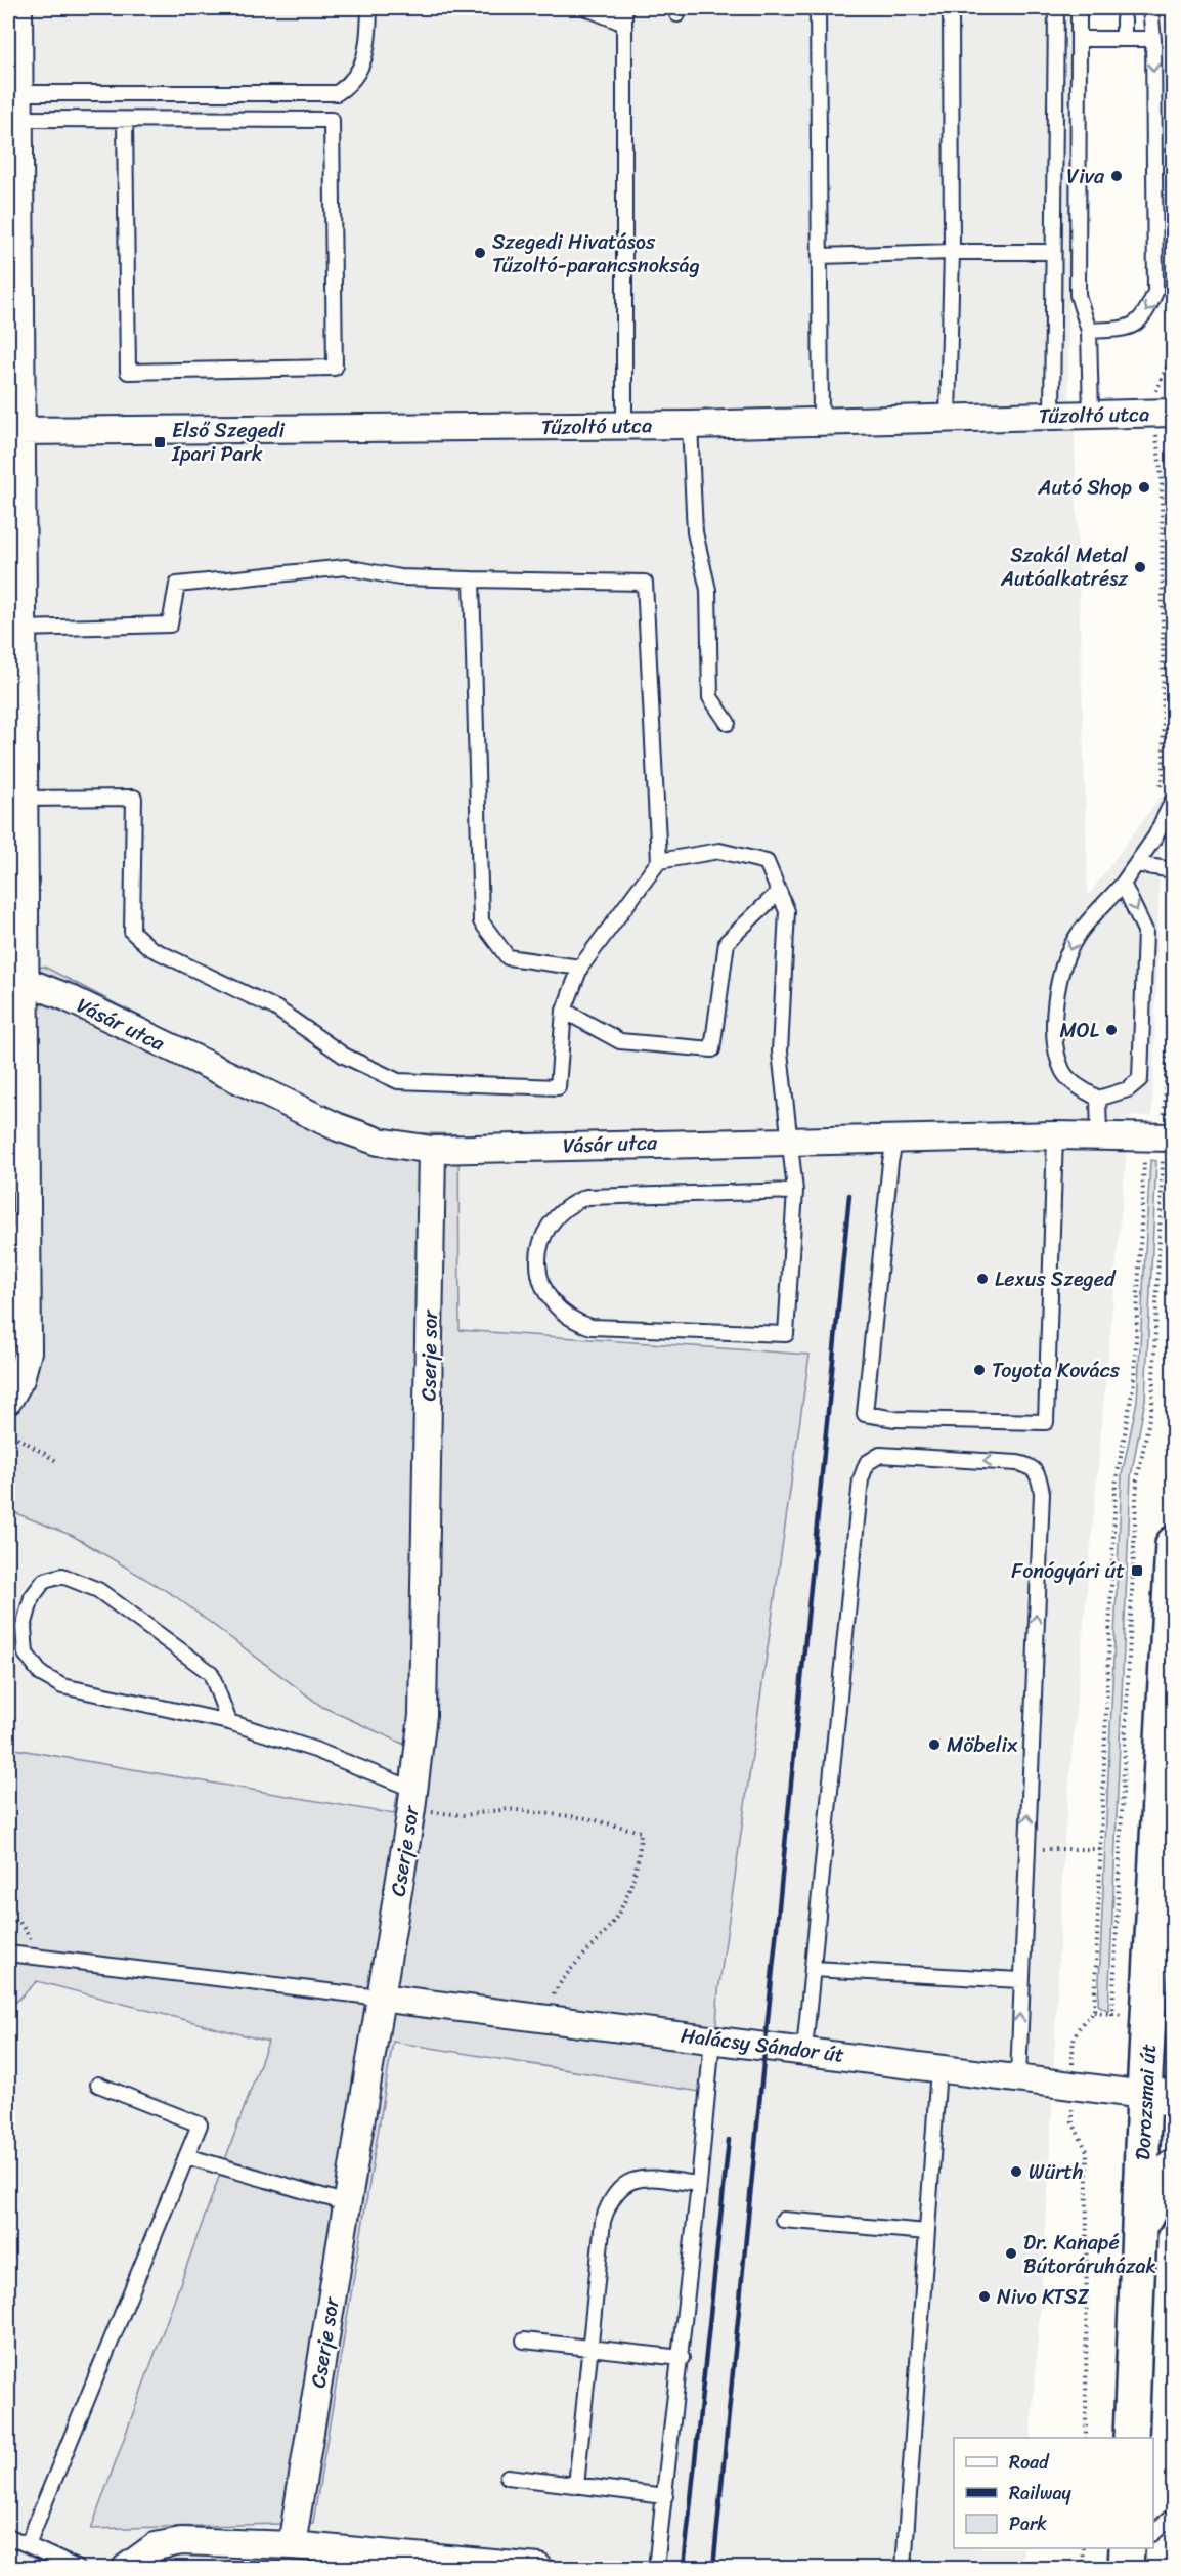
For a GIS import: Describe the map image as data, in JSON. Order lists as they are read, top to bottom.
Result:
{
  "streets": {
    "main road": ["Dorozsmai út"],
    "street": [
      "Tűzoltó utca",
      "Vásár utca",
      "Cserje sor",
      "Halácsy Sándor út"
    ]
  },
  "crossings": [
    ["Vásár utca", "Cserje sor"],
    ["Cserje sor", "Halácsy Sándor út"],
    ["Halácsy Sándor út", "Dorozsmai út"]
  ],
  "places": {
    "other": [
      "Viva",
      "Szegedi Hivatásos Tűzoltó-parancsnokság",
      "Autó Shop",
      "Szakál Metal Autóalkatrész",
      "MOL",
      "Lexus Szeged",
      "Toyota Kovács",
      "Möbelix",
      "Würth",
      "Dr. Kanapé Bútoráruházak",
      "Nivo KTSZ"
    ],
    "transit": ["Első Szegedi Ipari Park", "Fonógyári út"]
  },
  "legend": ["Road", "Railway", "Park"]
}
